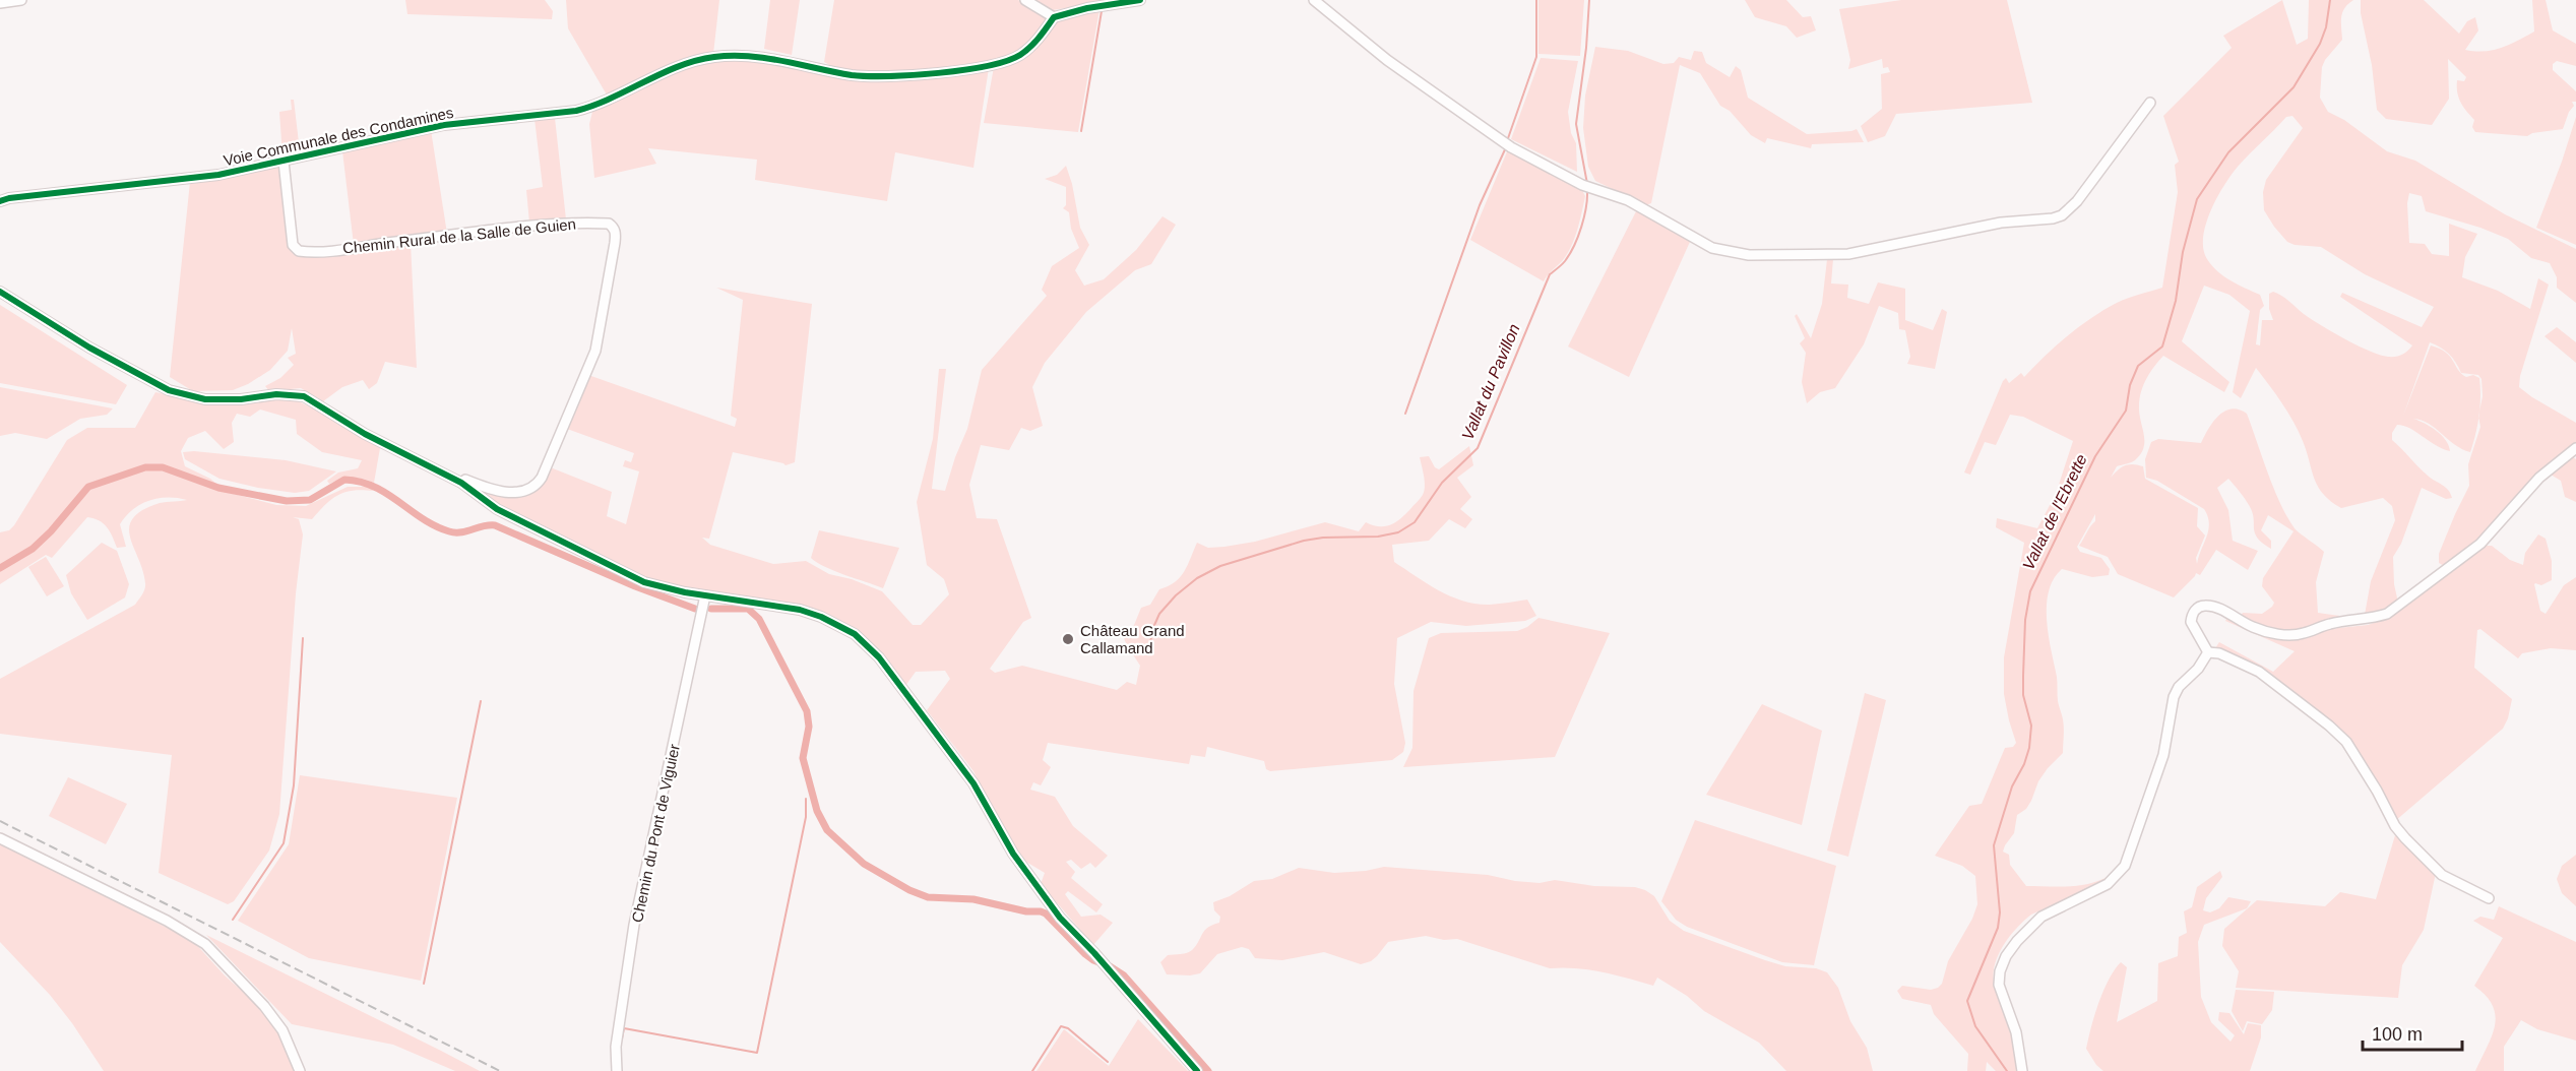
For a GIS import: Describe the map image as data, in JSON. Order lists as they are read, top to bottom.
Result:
{
  "streets": {
    "street": ["Voie Communale des Condamines", "Chemin Rural de la Salle de Guien", "Chemin du Pont de Viguier"]
  },
  "crossings": [
    ["Voie Communale des Condamines", "Chemin Rural de la Salle de Guien"]
  ],
  "water": ["Vallat du Pavillon", "Vallat de l'Ebrette"],
  "places": ["Château Grand Callamand"],
  "scale_bar": "100 m"
}
